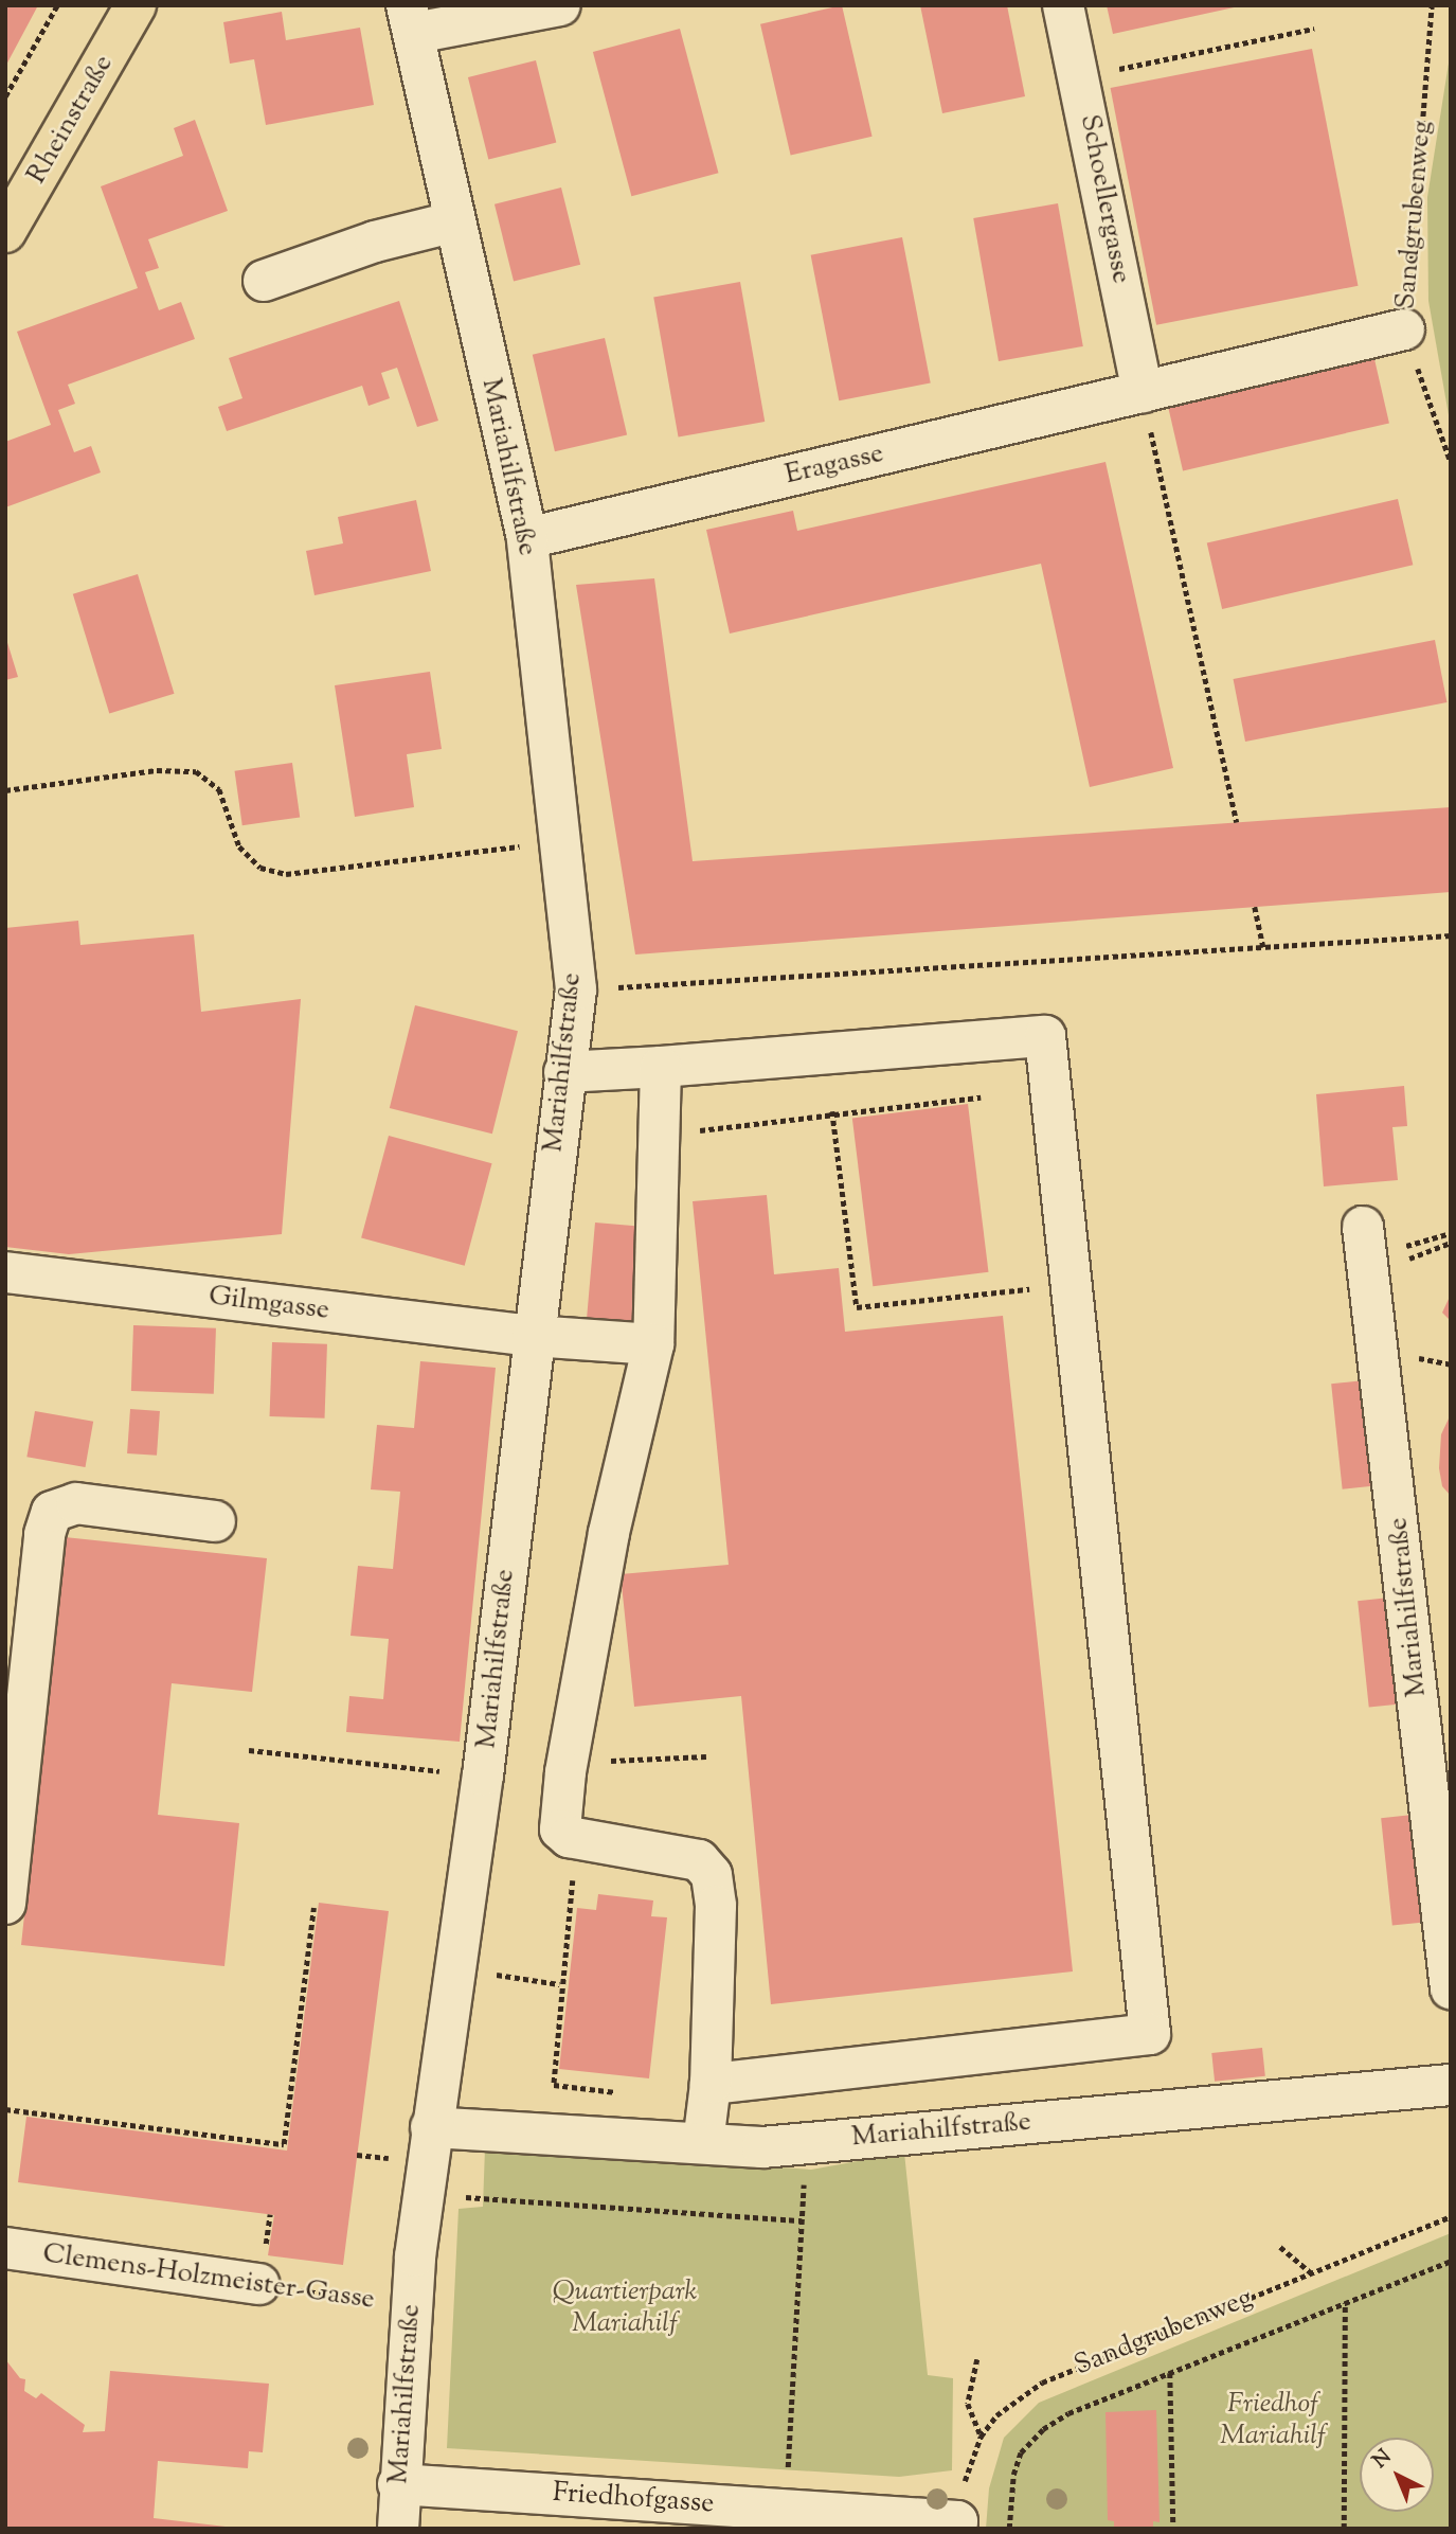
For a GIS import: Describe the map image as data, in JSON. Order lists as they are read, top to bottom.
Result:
{
  "streets": {
    "main road": ["Rheinstraße"],
    "street": [
      "Schoellergasse",
      "Eragasse",
      "Mariahilfstraße",
      "Gilmgasse",
      "Clemens-Holzmeister-Gasse",
      "Friedhofgasse"
    ],
    "path": ["Sandgrubenweg"]
  },
  "crossings": [
    ["Schoellergasse", "Eragasse"],
    ["Sandgrubenweg", "Eragasse"],
    ["Sandgrubenweg", "Friedhofgasse"],
    ["Eragasse", "Mariahilfstraße"],
    ["Mariahilfstraße", "Gilmgasse"],
    ["Mariahilfstraße", "Clemens-Holzmeister-Gasse"],
    ["Mariahilfstraße", "Friedhofgasse"]
  ],
  "parks": ["Quartierpark Mariahilf", "Friedhof Mariahilf"],
  "north": "top left"
}
